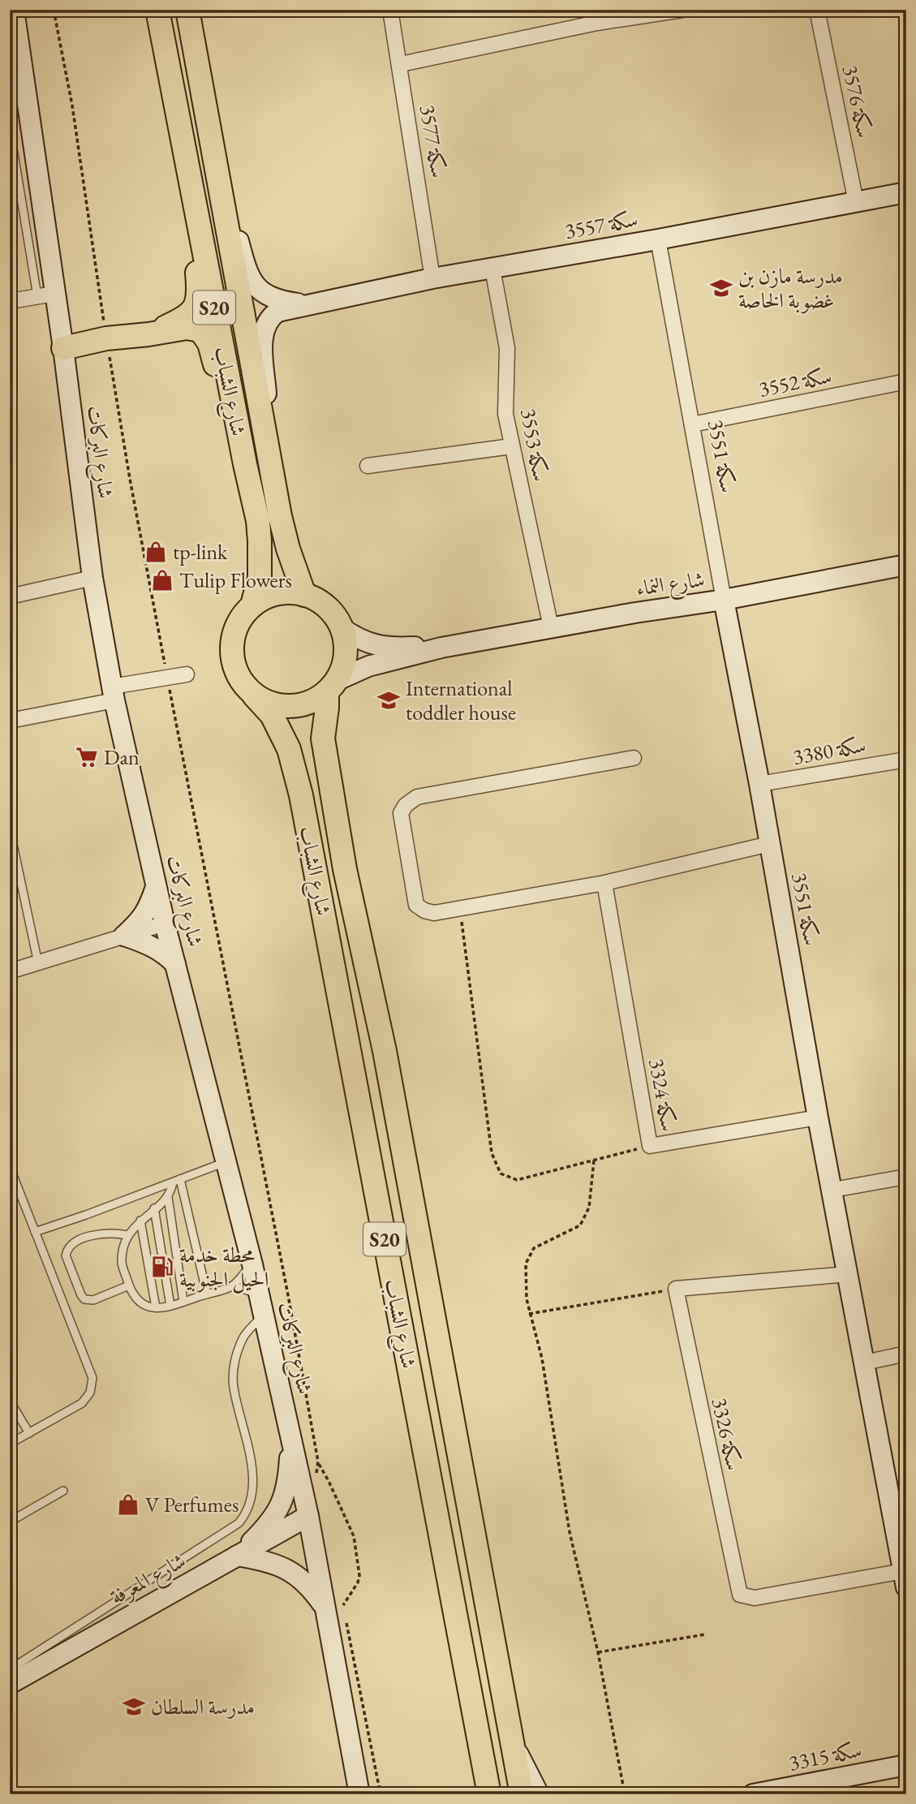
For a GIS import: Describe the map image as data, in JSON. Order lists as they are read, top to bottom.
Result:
{
  "streets": {
    "main road": ["S20", "شارع الشباب"],
    "street": [
      "سكة 3576",
      "سكة 3577",
      "سكة 3557",
      "سكة 3552",
      "سكة 3553",
      "شارع البركات",
      "سكة 3551",
      "شارع النماء",
      "سكة 3380",
      "سكة 3324",
      "سكة 3326",
      "شارع المعرفة",
      "سكة 3315"
    ]
  },
  "crossings": [
    ["سكة 3576", "سكة 3557"],
    ["سكة 3577", "سكة 3557"],
    ["سكة 3557", "شارع الشباب"],
    ["سكة 3557", "سكة 3553"],
    ["سكة 3557", "سكة 3551"],
    ["S20", "شارع الشباب"],
    ["S20", "شارع النماء"],
    ["سكة 3552", "سكة 3551"],
    ["شارع الشباب", "شارع النماء"],
    ["سكة 3553", "شارع النماء"],
    ["شارع البركات", "شارع المعرفة"],
    ["سكة 3551", "شارع النماء"],
    ["سكة 3551", "سكة 3380"],
    ["سكة 3551", "سكة 3324"],
    ["سكة 3551", "سكة 3326"]
  ],
  "places": {
    "school or university": ["مدرسة مازن بن غضوبة الخاصة", "International toddler house", "مدرسة السلطان"],
    "shop": ["tp-link", "Tulip Flowers", "V Perfumes"],
    "supermarket": ["Dan"],
    "fuel station": ["محطة خدمة الحيل الجنوبية"]
  }
}
